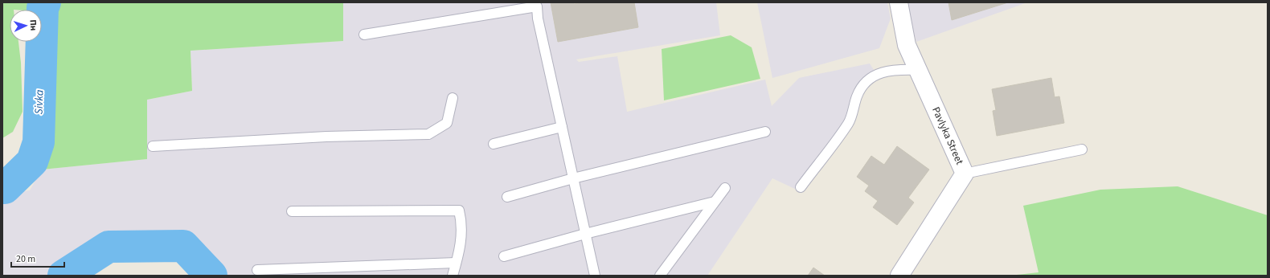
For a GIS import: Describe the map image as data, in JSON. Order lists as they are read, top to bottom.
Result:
{
  "streets": {
    "street": ["Pavlyka Street"]
  },
  "water": ["Sivka"],
  "scale_bar": "20 m",
  "north": "right"
}
